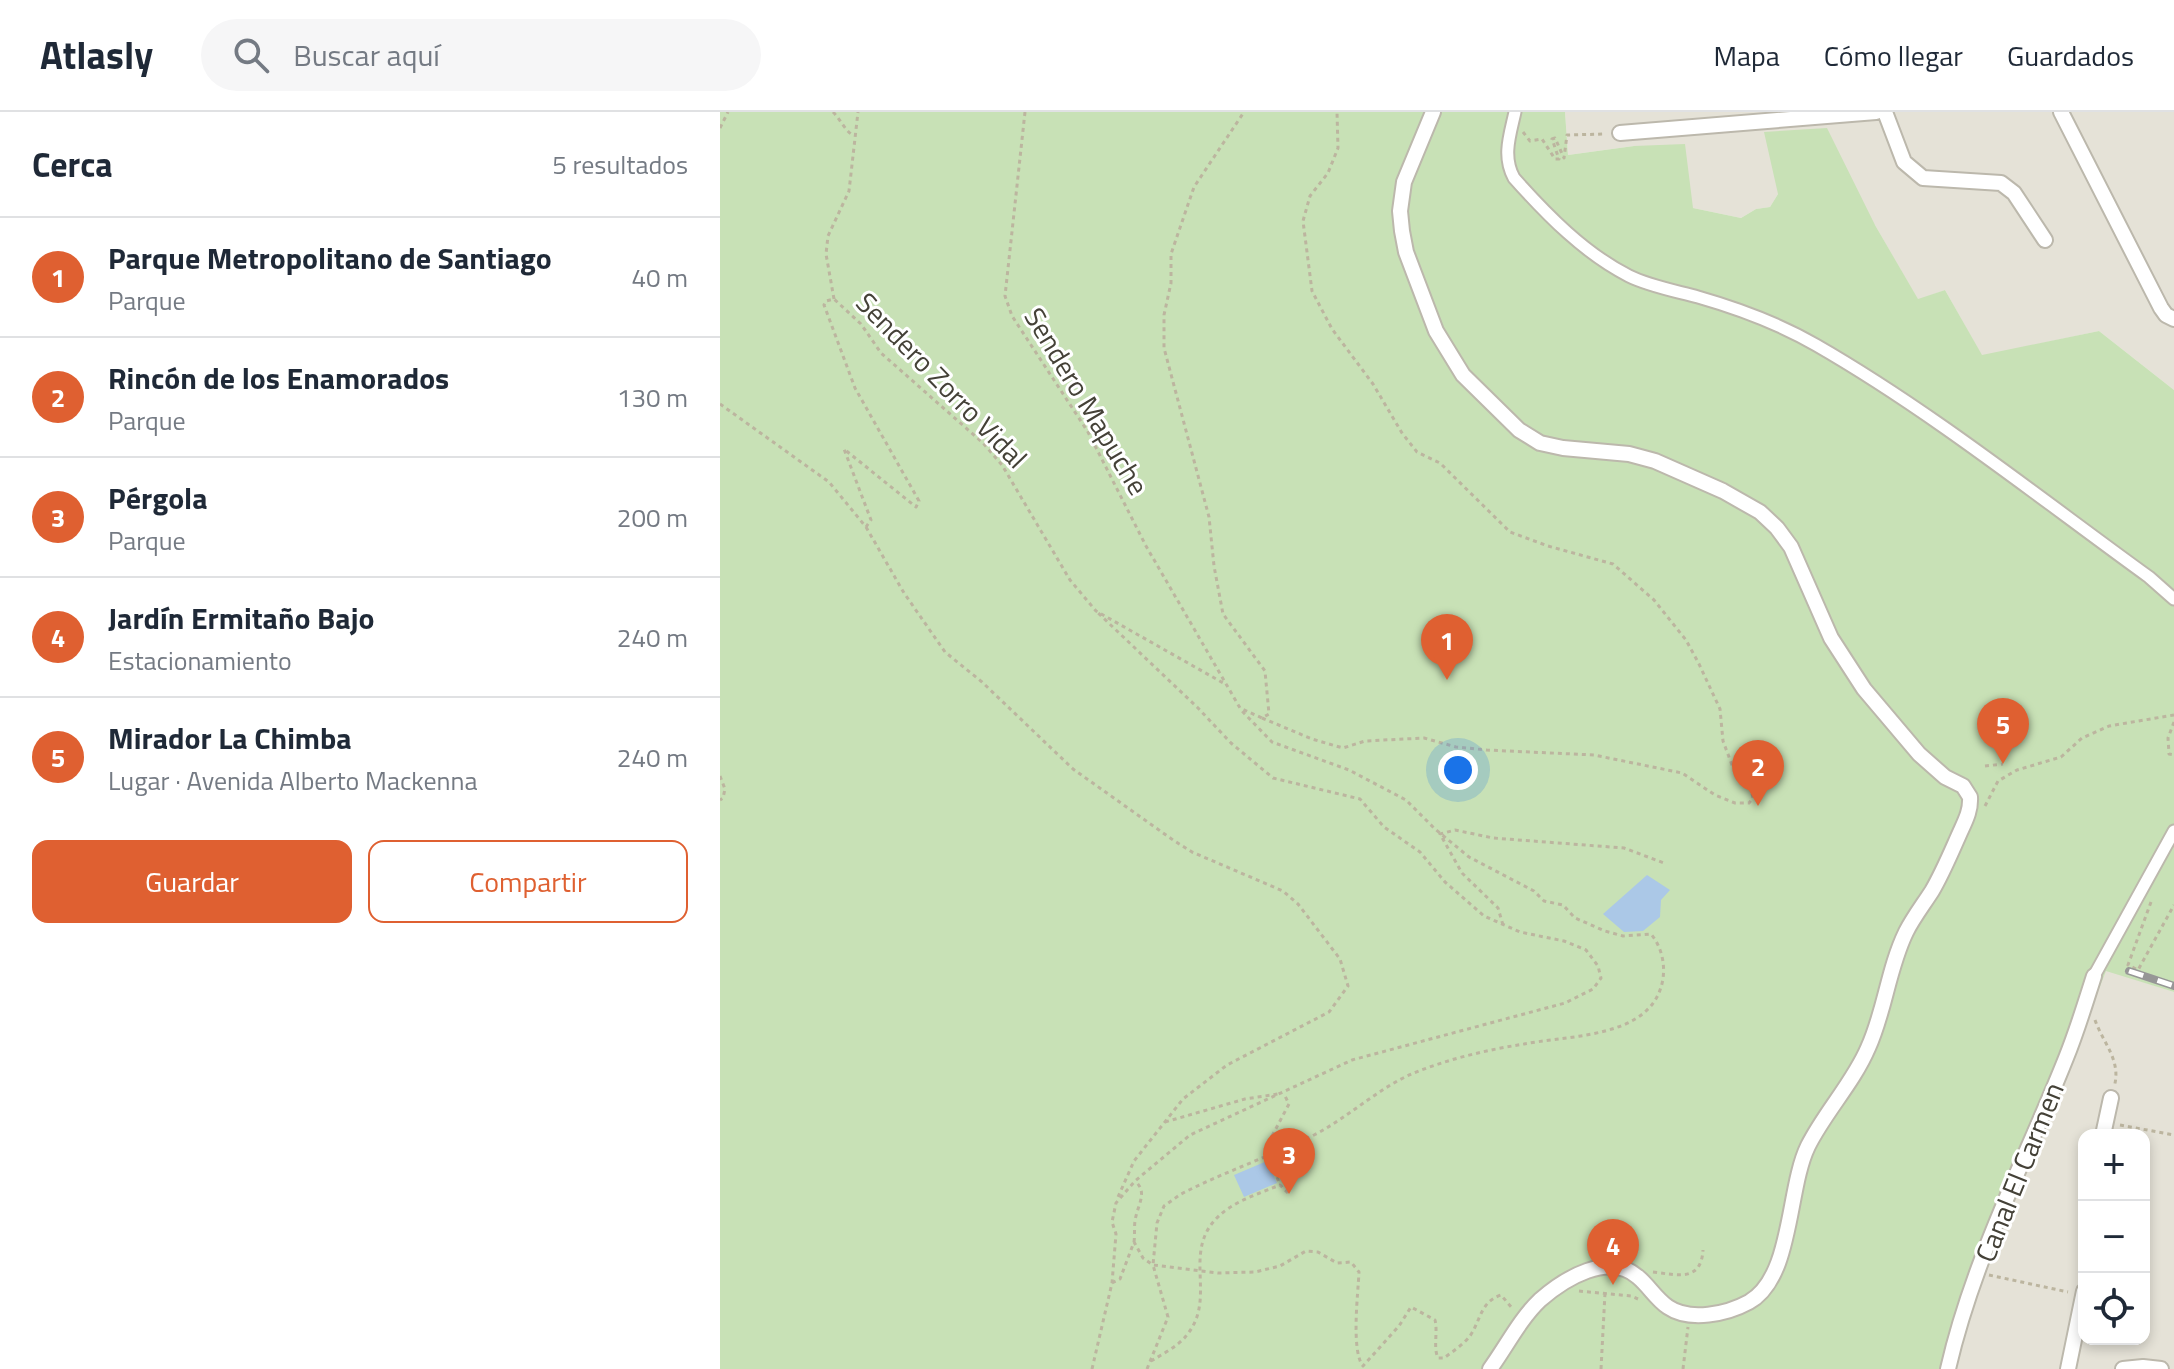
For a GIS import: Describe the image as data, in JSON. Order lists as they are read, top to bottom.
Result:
{
  "streets": {
    "street": ["Canal El Carmen"],
    "path": ["Sendero Zorro Vidal", "Sendero Mapuche"]
  },
  "crossings": [
    ["Sendero Zorro Vidal", "Sendero Mapuche"]
  ],
  "page": {
    "header": "Atlasly",
    "search": "Buscar aquí",
    "nav": ["Mapa", "Cómo llegar", "Guardados"],
    "heading": ["Cerca", "5 resultados"],
    "list": [
      {
        "mark": "1",
        "name": "Parque Metropolitano de Santiago",
        "note": "Parque",
        "value": "40 m"
      },
      {
        "mark": "2",
        "name": "Rincón de los Enamorados",
        "note": "Parque",
        "value": "130 m"
      },
      {
        "mark": "3",
        "name": "Pérgola",
        "note": "Parque",
        "value": "200 m"
      },
      {
        "mark": "4",
        "name": "Jardín Ermitaño Bajo",
        "note": "Estacionamiento",
        "value": "240 m"
      },
      {
        "mark": "5",
        "name": "Mirador La Chimba",
        "note": "Lugar · Avenida Alberto Mackenna",
        "value": "240 m"
      }
    ],
    "pins": [
      "1",
      "5",
      "2",
      "3",
      "4"
    ],
    "buttons": ["Guardar", "Compartir"],
    "map_buttons": ["+", "−"]
  }
}
